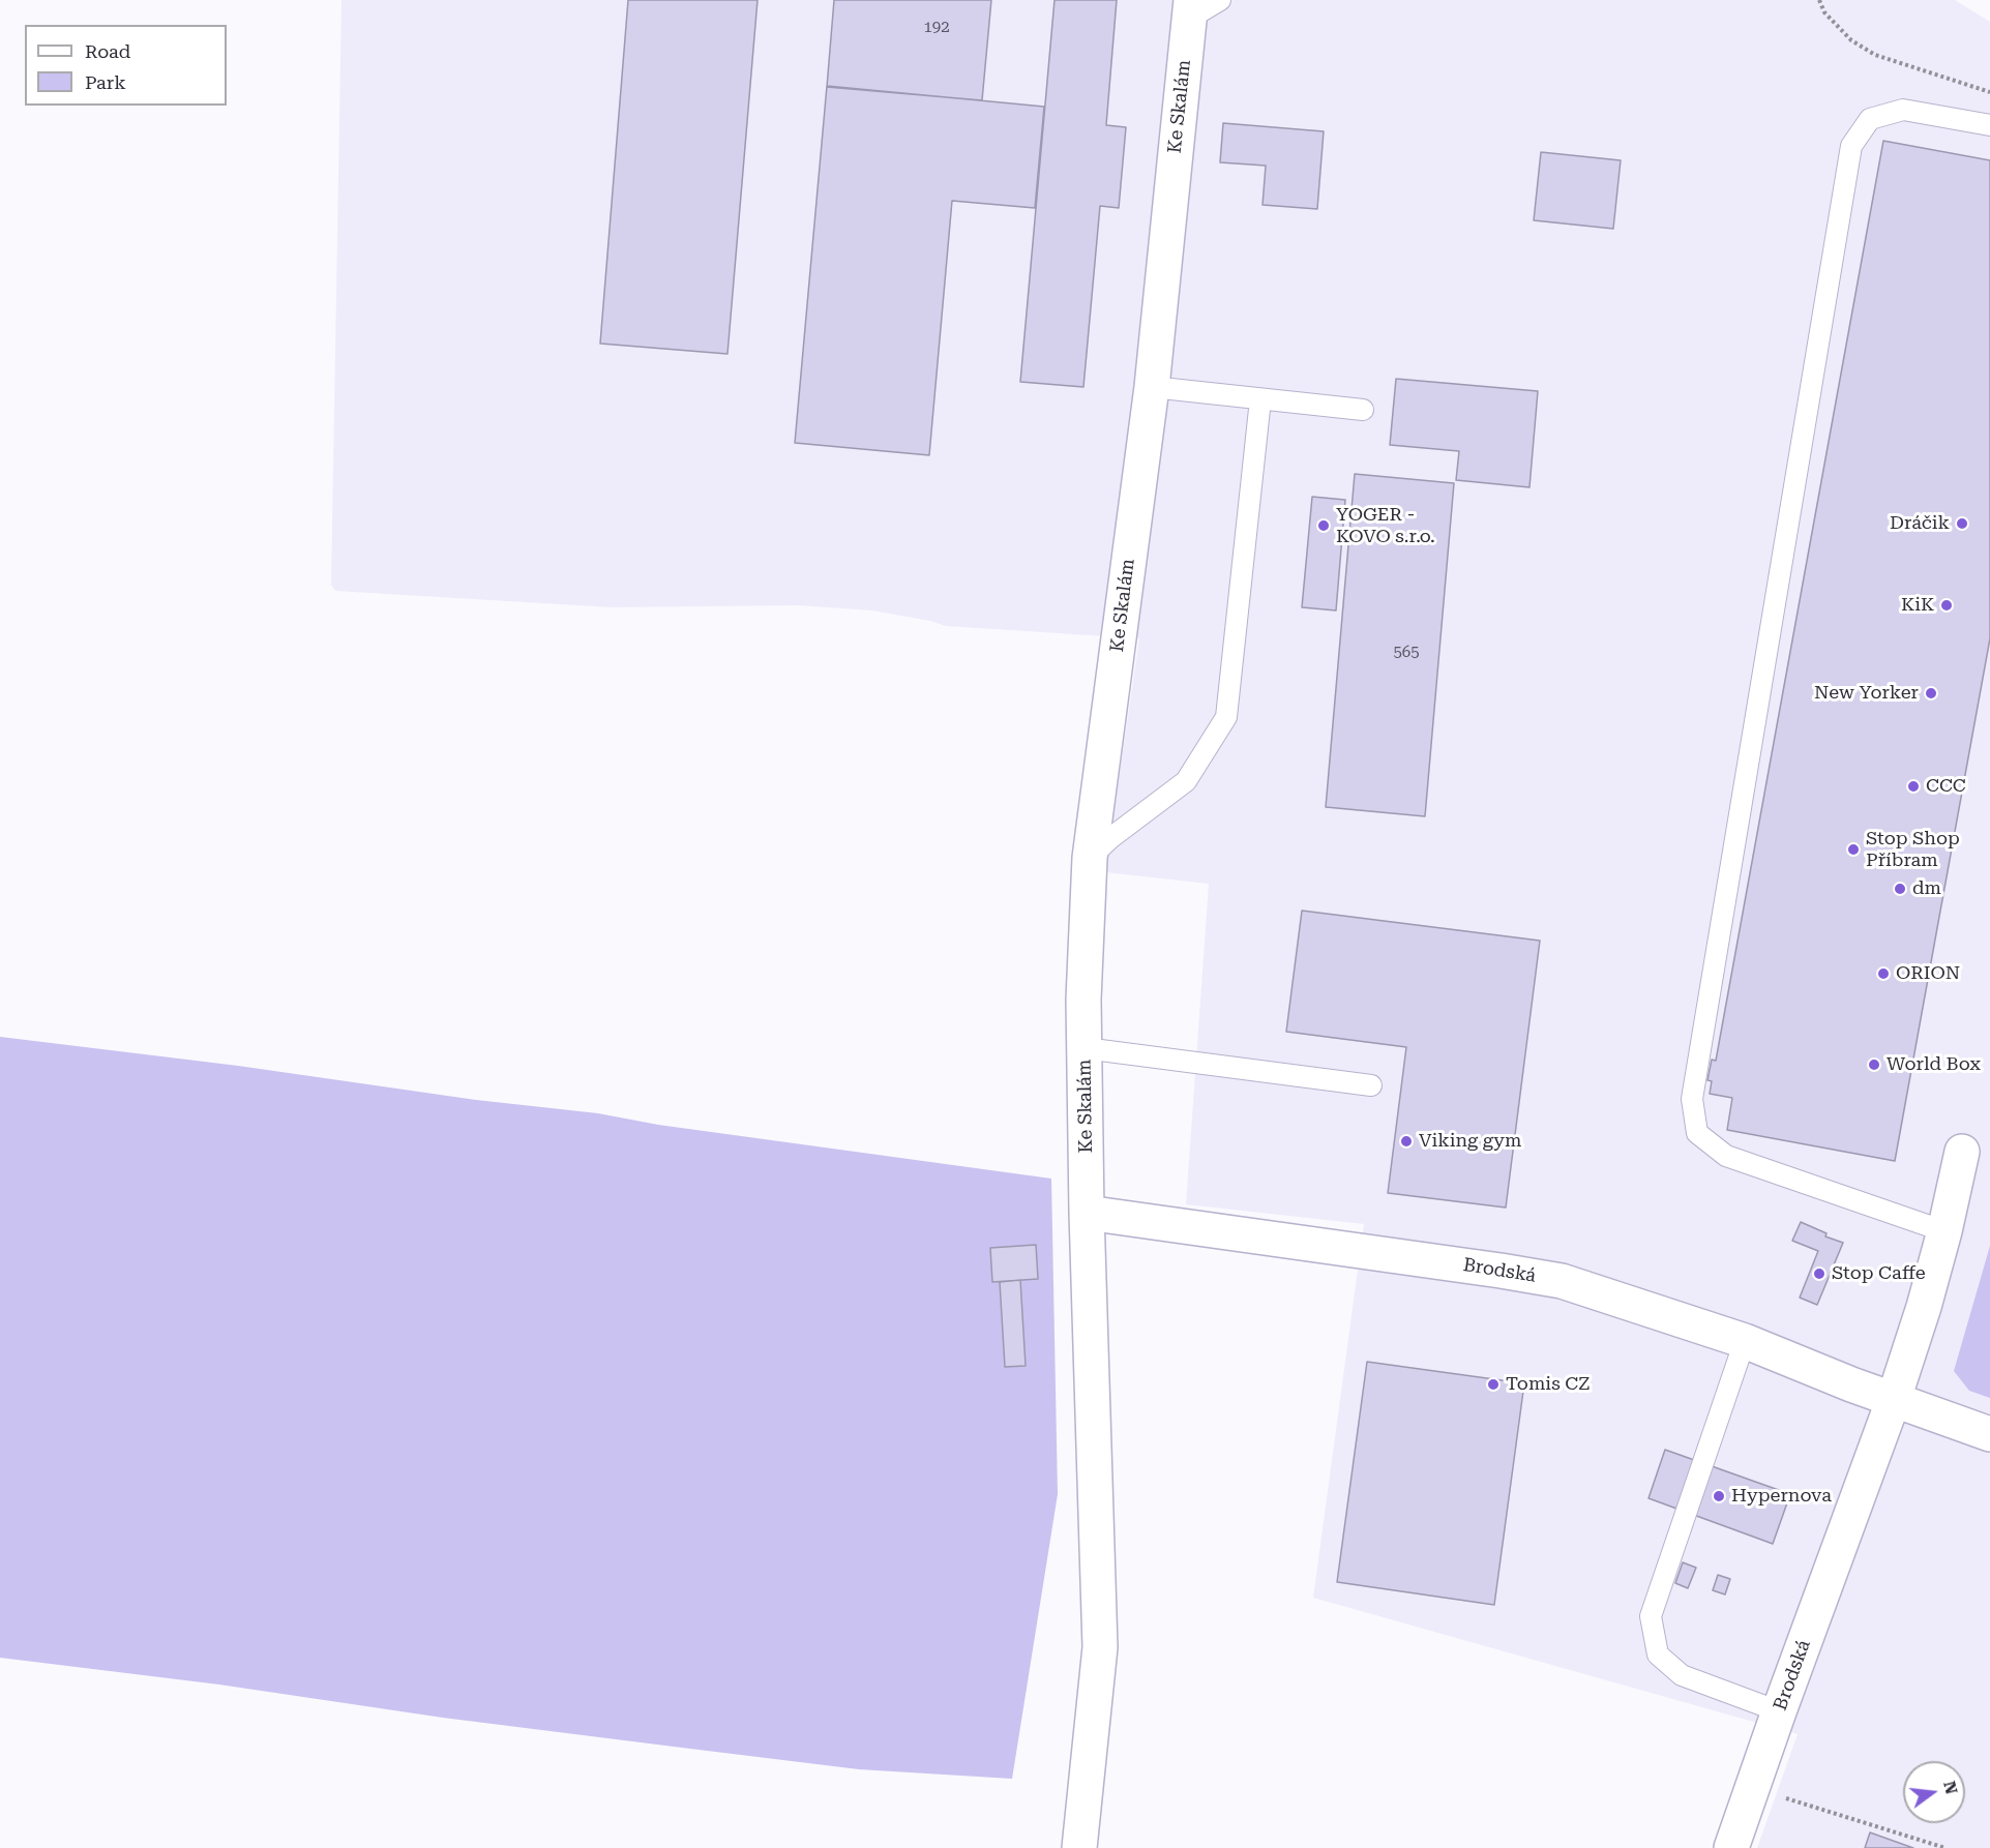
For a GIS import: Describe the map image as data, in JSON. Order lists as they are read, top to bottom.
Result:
{
  "streets": {
    "street": ["Ke Skalám", "Brodská"]
  },
  "crossings": [
    ["Ke Skalám", "Brodská"]
  ],
  "places": [
    "Dráčik",
    "YOGER - KOVO s.r.o.",
    "KiK",
    "New Yorker",
    "CCC",
    "Stop Shop Příbram",
    "dm",
    "ORION",
    "World Box",
    "Viking gym",
    "Stop Caffe",
    "Tomis CZ",
    "Hypernova"
  ],
  "house_numbers": ["192", "565"],
  "legend": ["Road", "Park"],
  "north": "right"
}
